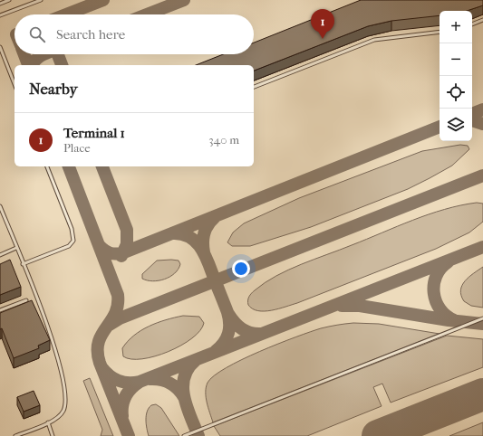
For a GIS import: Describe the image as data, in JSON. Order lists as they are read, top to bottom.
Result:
{
  "page": {
    "pins": "1",
    "map_buttons": ["+", "−"],
    "search": "Search here",
    "heading": "Nearby",
    "list": [
      {
        "mark": "1",
        "name": "Terminal 1",
        "note": "Place",
        "value": "340 m"
      }
    ]
  }
}
